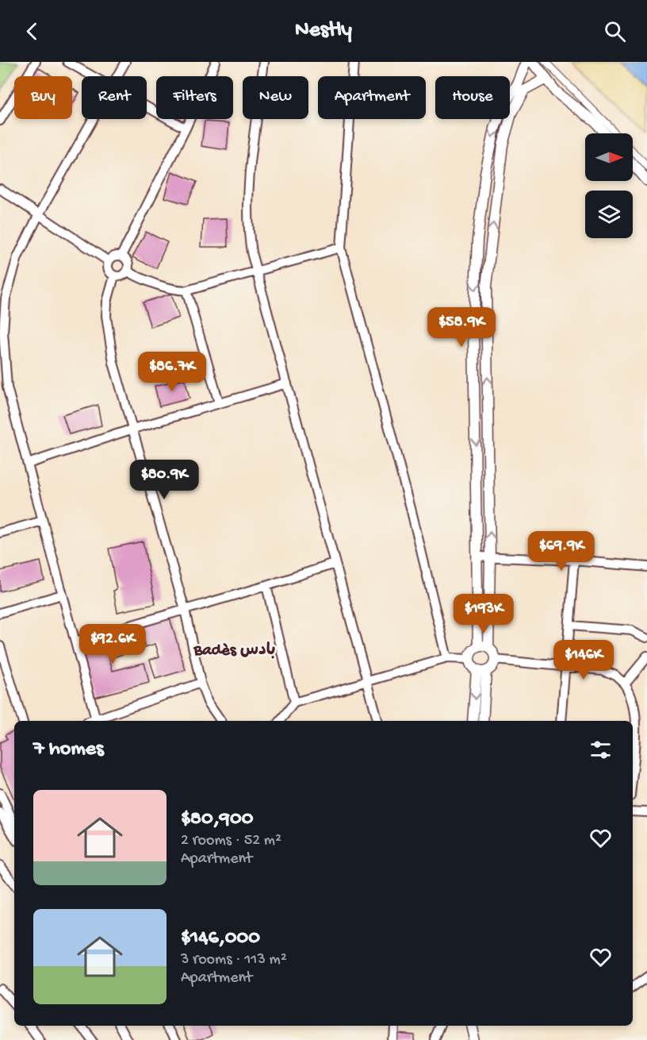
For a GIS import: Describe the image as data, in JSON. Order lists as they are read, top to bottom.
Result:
{
  "districts": ["Badès بادس"],
  "north": "right",
  "page": {
    "header": "Nestly",
    "chip": [
      "Buy",
      "Rent",
      "Filters",
      "New",
      "Apartment",
      "House"
    ],
    "price": [
      "$58.9K",
      "$86.7K",
      "$80.9K",
      "$69.9K",
      "$193K",
      "$92.6K",
      "$146K"
    ],
    "heading": "7 homes",
    "list": [
      {
        "name": "$80,900",
        "note": "2 rooms · 52 m² · Apartment"
      },
      {
        "name": "$146,000",
        "note": "3 rooms · 113 m² · Apartment"
      }
    ]
  }
}
